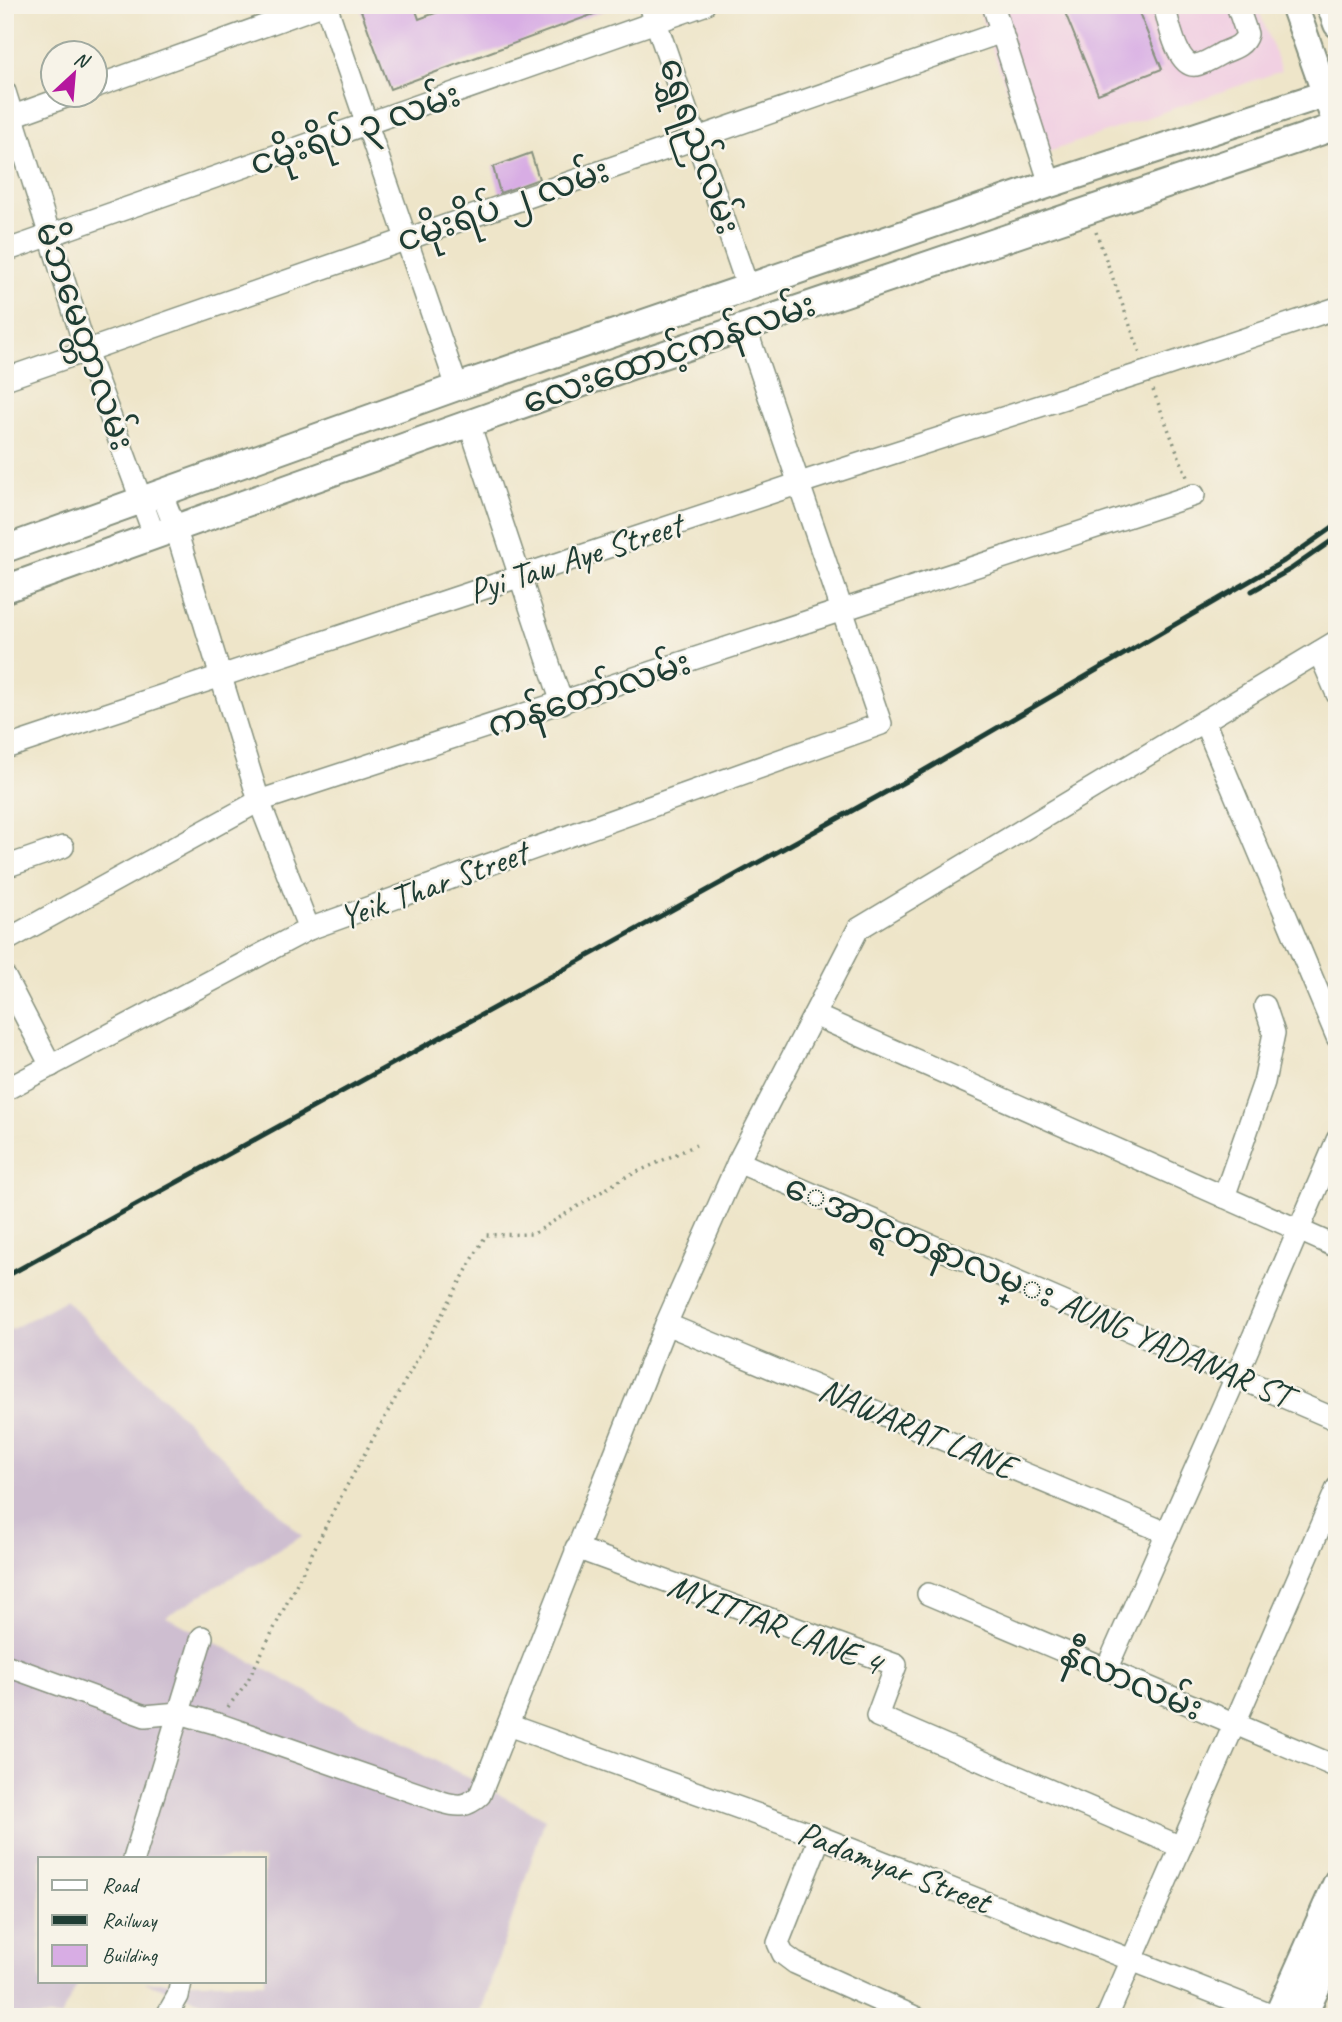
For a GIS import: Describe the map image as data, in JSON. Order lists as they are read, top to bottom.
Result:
{
  "streets": {
    "main road": ["လေးထောင့်ကန်လမ်း"],
    "street": [
      "ငမိုးရိပ် ၃ လမ်း",
      "ရွှေရည်လမ်း",
      "ငမိုးရိပ် ၂ လမ်း",
      "မိဘမေတ္တာလမ်း",
      "Pyi Taw Aye Street",
      "ကန်တော်လမ်း",
      "Yeik Thar Street",
      "ေအာင္ရတနာလမ္း AUNG YADANAR ST",
      "NAWARAT LANE",
      "MYITTAR LANE 4",
      "နီလာလမ်း",
      "Padamyar Street"
    ]
  },
  "crossings": [
    ["ငမိုးရိပ် ၃ လမ်း", "ရွှေရည်လမ်း"],
    ["ငမိုးရိပ် ၃ လမ်း", "မိဘမေတ္တာလမ်း"],
    ["ရွှေရည်လမ်း", "ငမိုးရိပ် ၂ လမ်း"],
    ["ရွှေရည်လမ်း", "လေးထောင့်ကန်လမ်း"],
    ["ငမိုးရိပ် ၂ လမ်း", "မိဘမေတ္တာလမ်း"],
    ["မိဘမေတ္တာလမ်း", "လေးထောင့်ကန်လမ်း"],
    ["မိဘမေတ္တာလမ်း", "Pyi Taw Aye Street"],
    ["မိဘမေတ္တာလမ်း", "ကန်တော်လမ်း"],
    ["မိဘမေတ္တာလမ်း", "Yeik Thar Street"],
    ["ကန်တော်လမ်း", "Yeik Thar Street"]
  ],
  "legend": ["Road", "Railway", "Building"],
  "north": "top right"
}
